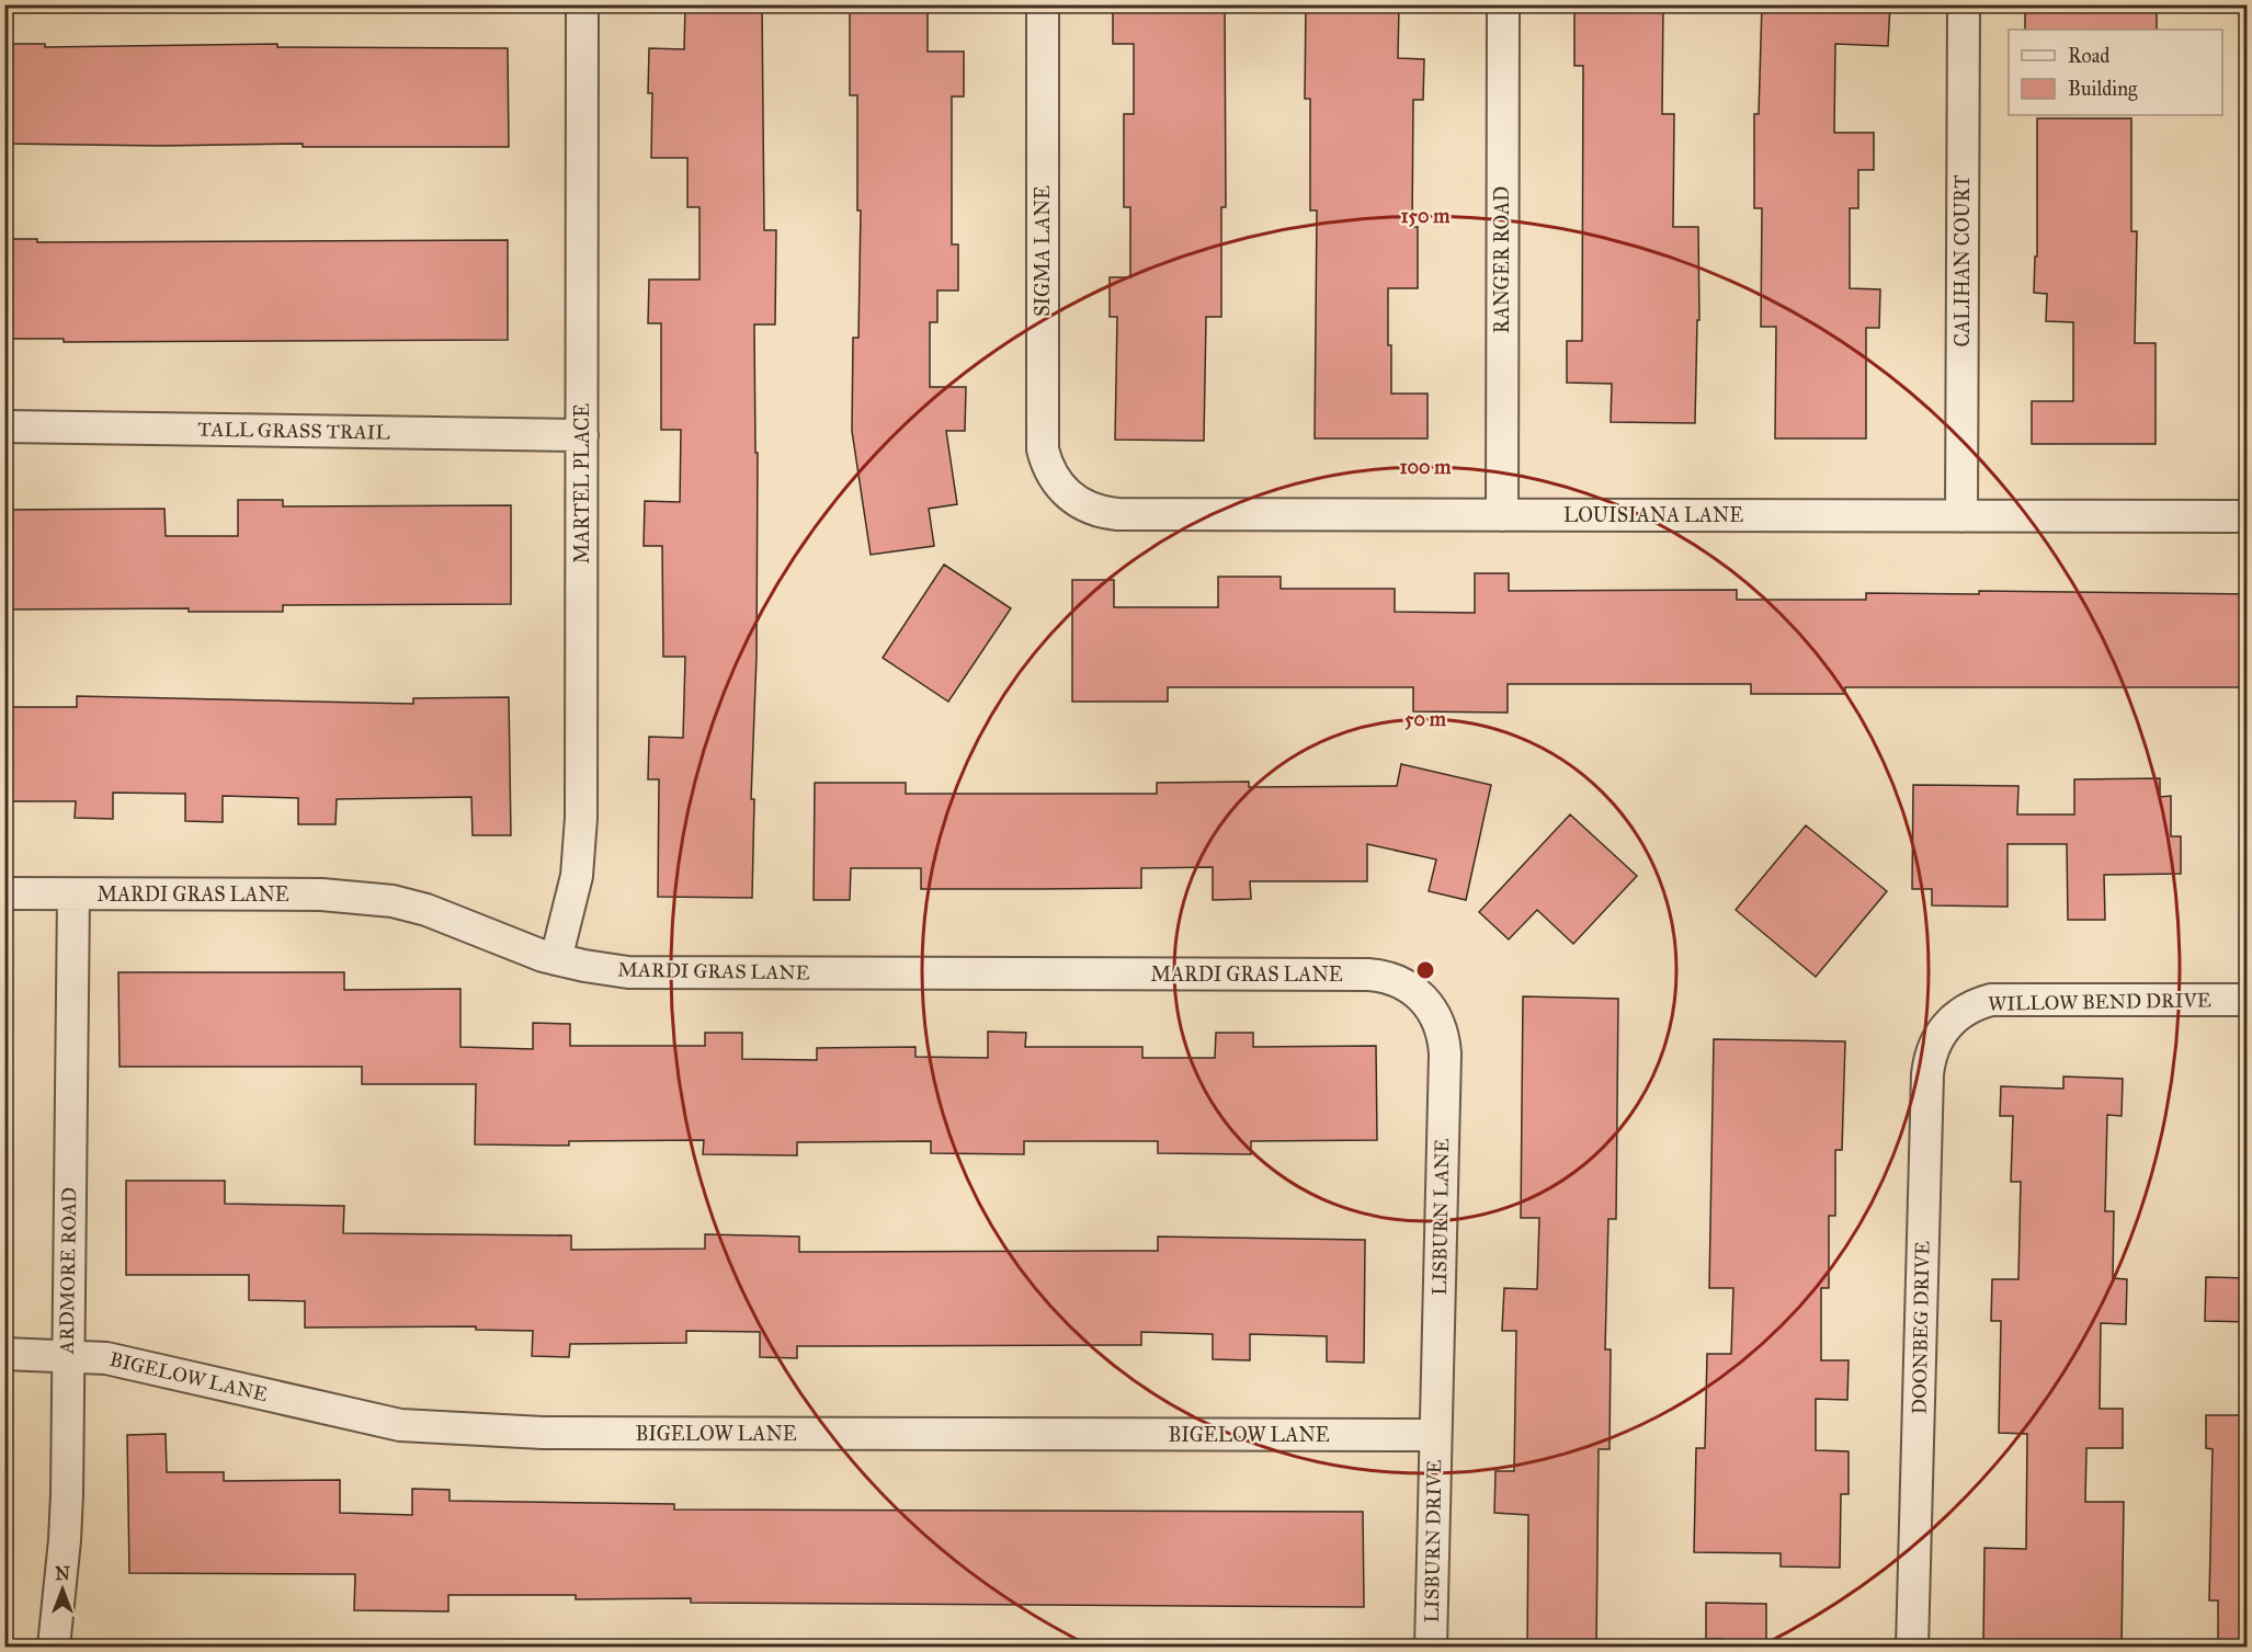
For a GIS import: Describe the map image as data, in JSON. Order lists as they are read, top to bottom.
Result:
{
  "streets": {
    "street": [
      "SIGMA LANE",
      "RANGER ROAD",
      "CALIHAN COURT",
      "TALL GRASS TRAIL",
      "MARTEL PLACE",
      "LOUISIANA LANE",
      "MARDI GRAS LANE",
      "WILLOW BEND DRIVE",
      "LISBURN LANE",
      "ARDMORE ROAD",
      "DOONBEG DRIVE",
      "BIGELOW LANE",
      "LISBURN DRIVE"
    ]
  },
  "crossings": [
    ["SIGMA LANE", "LOUISIANA LANE"],
    ["RANGER ROAD", "LOUISIANA LANE"],
    ["CALIHAN COURT", "LOUISIANA LANE"],
    ["TALL GRASS TRAIL", "MARTEL PLACE"],
    ["MARTEL PLACE", "MARDI GRAS LANE"],
    ["MARDI GRAS LANE", "LISBURN LANE"],
    ["MARDI GRAS LANE", "ARDMORE ROAD"],
    ["WILLOW BEND DRIVE", "DOONBEG DRIVE"],
    ["LISBURN LANE", "BIGELOW LANE"],
    ["LISBURN LANE", "LISBURN DRIVE"],
    ["ARDMORE ROAD", "BIGELOW LANE"],
    ["BIGELOW LANE", "LISBURN DRIVE"]
  ],
  "legend": ["Road", "Building"],
  "north": "top",
  "rings": ["150 m", "100 m", "50 m"]
}
